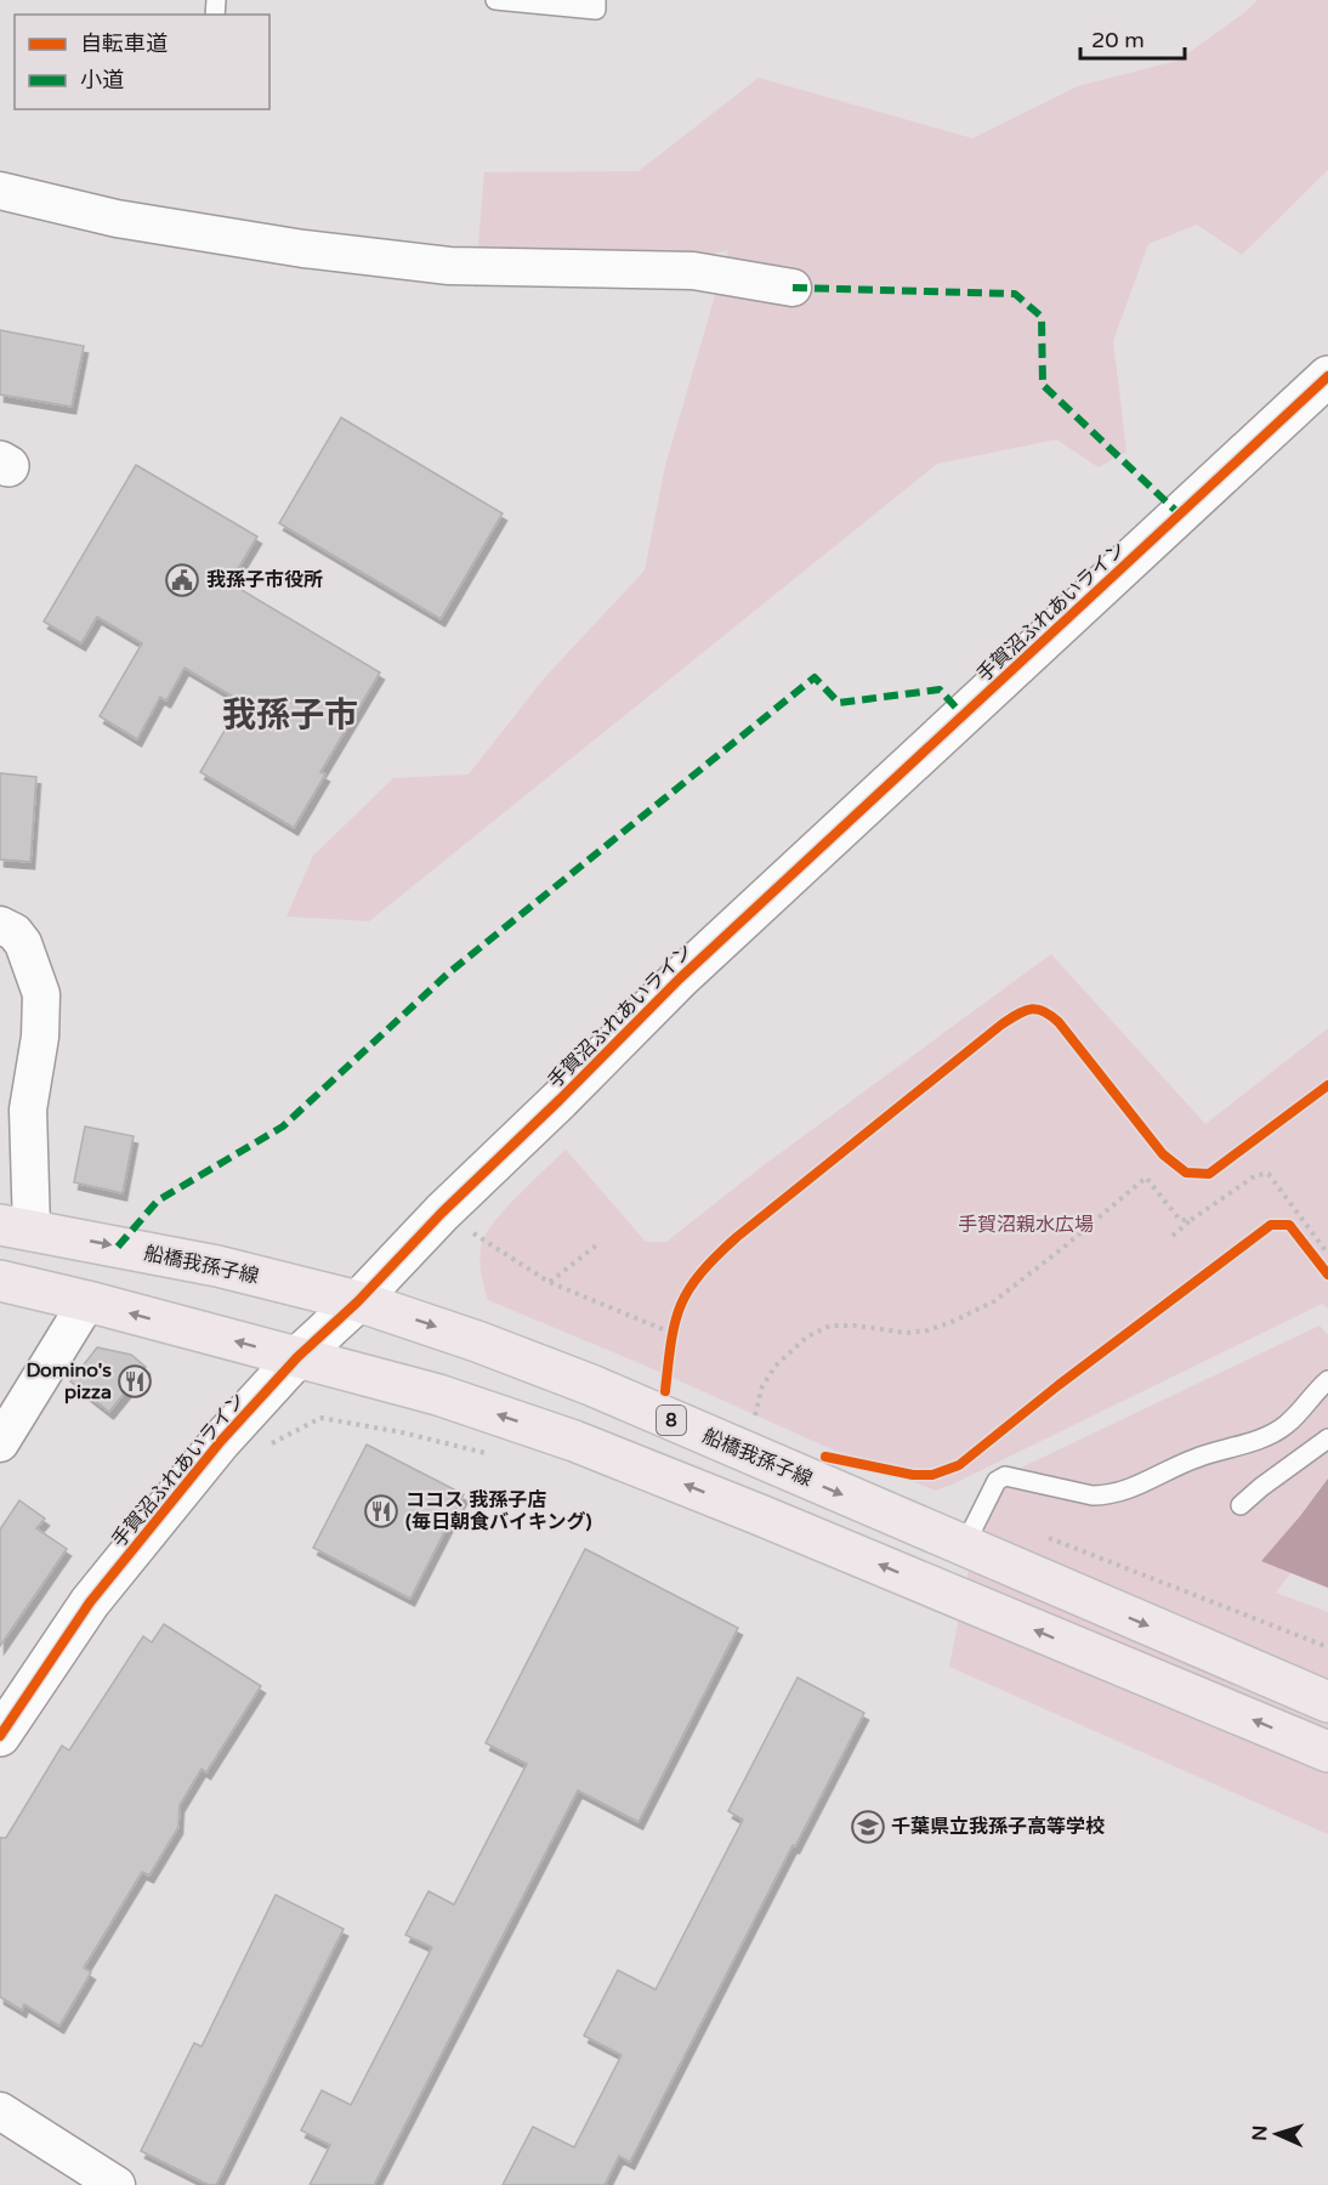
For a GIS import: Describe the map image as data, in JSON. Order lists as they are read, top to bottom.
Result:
{
  "streets": {
    "main road": ["船橋我孫子線", "8"],
    "street": ["手賀沼ふれあいライン"]
  },
  "crossings": [
    ["手賀沼ふれあいライン", "船橋我孫子線"]
  ],
  "districts": ["我孫子市"],
  "parks": ["手賀沼親水広場"],
  "places": {
    "public building": ["我孫子市役所"],
    "restaurant": ["Domino's pizza", "ココス 我孫子店 (毎日朝食バイキング)"],
    "school or university": ["千葉県立我孫子高等学校"]
  },
  "legend": ["自転車道", "小道"],
  "scale_bar": "20 m",
  "north": "left"
}
